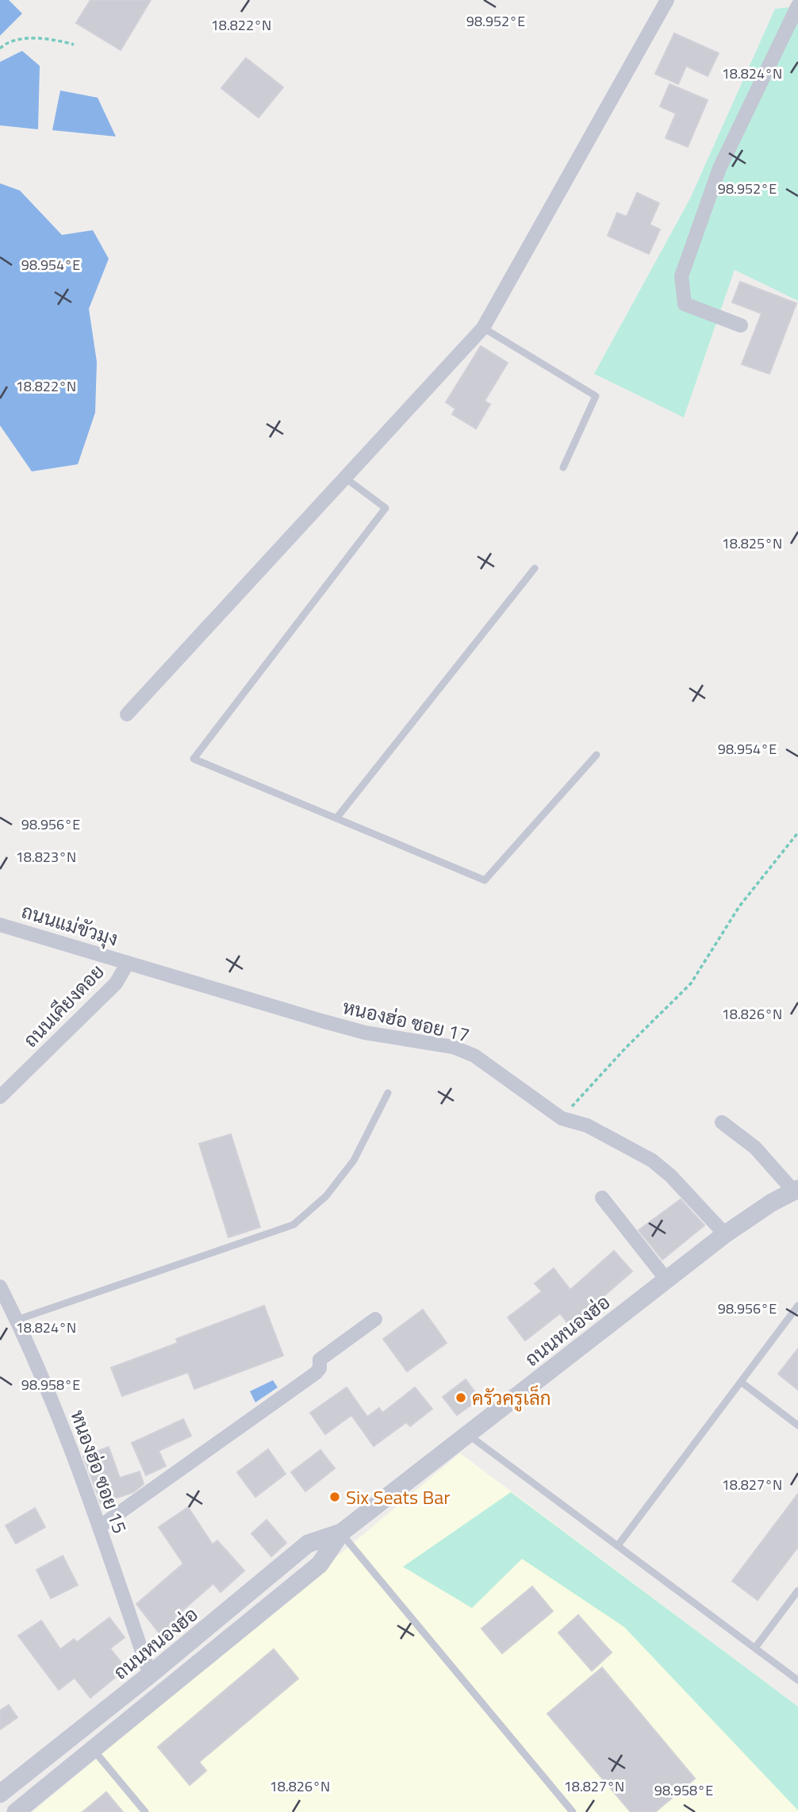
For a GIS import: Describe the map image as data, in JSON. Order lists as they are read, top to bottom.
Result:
{
  "streets": {
    "street": [
      "ถนนแม่ขัวมุง",
      "ถนนเคียงดอย",
      "หนองฮ่อ ซอย 17",
      "ถนนหนองฮ่อ",
      "หนองฮ่อ ซอย 15"
    ]
  },
  "crossings": [
    ["ถนนแม่ขัวมุง", "ถนนเคียงดอย"],
    ["ถนนแม่ขัวมุง", "หนองฮ่อ ซอย 17"],
    ["ถนนเคียงดอย", "หนองฮ่อ ซอย 17"],
    ["หนองฮ่อ ซอย 17", "ถนนหนองฮ่อ"],
    ["ถนนหนองฮ่อ", "หนองฮ่อ ซอย 15"]
  ],
  "places": ["ครัวครูเล็ก", "Six Seats Bar"],
  "coordinates": [
    "98.952°E",
    "18.822°N",
    "18.824°N",
    "98.954°E",
    "18.825°N",
    "98.956°E",
    "18.823°N",
    "18.826°N",
    "98.958°E",
    "18.827°N"
  ]
}
